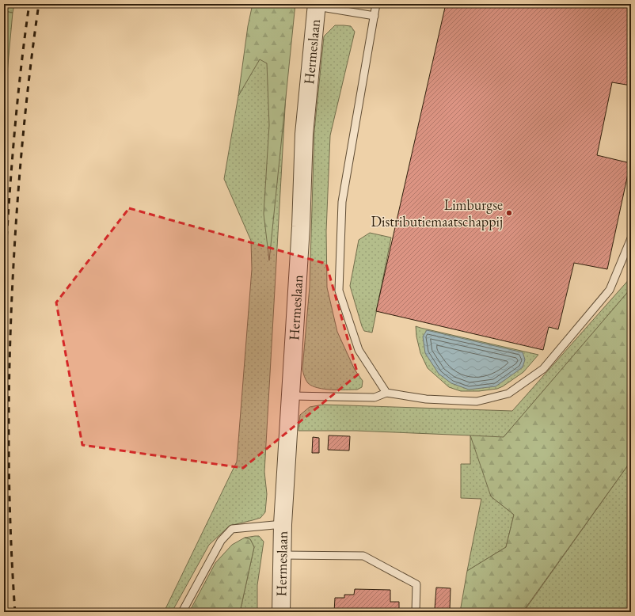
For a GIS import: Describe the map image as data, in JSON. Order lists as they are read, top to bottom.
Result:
{
  "streets": {
    "street": ["Hermeslaan"]
  },
  "places": ["Limburgse Distributiemaatschappij"]
}
